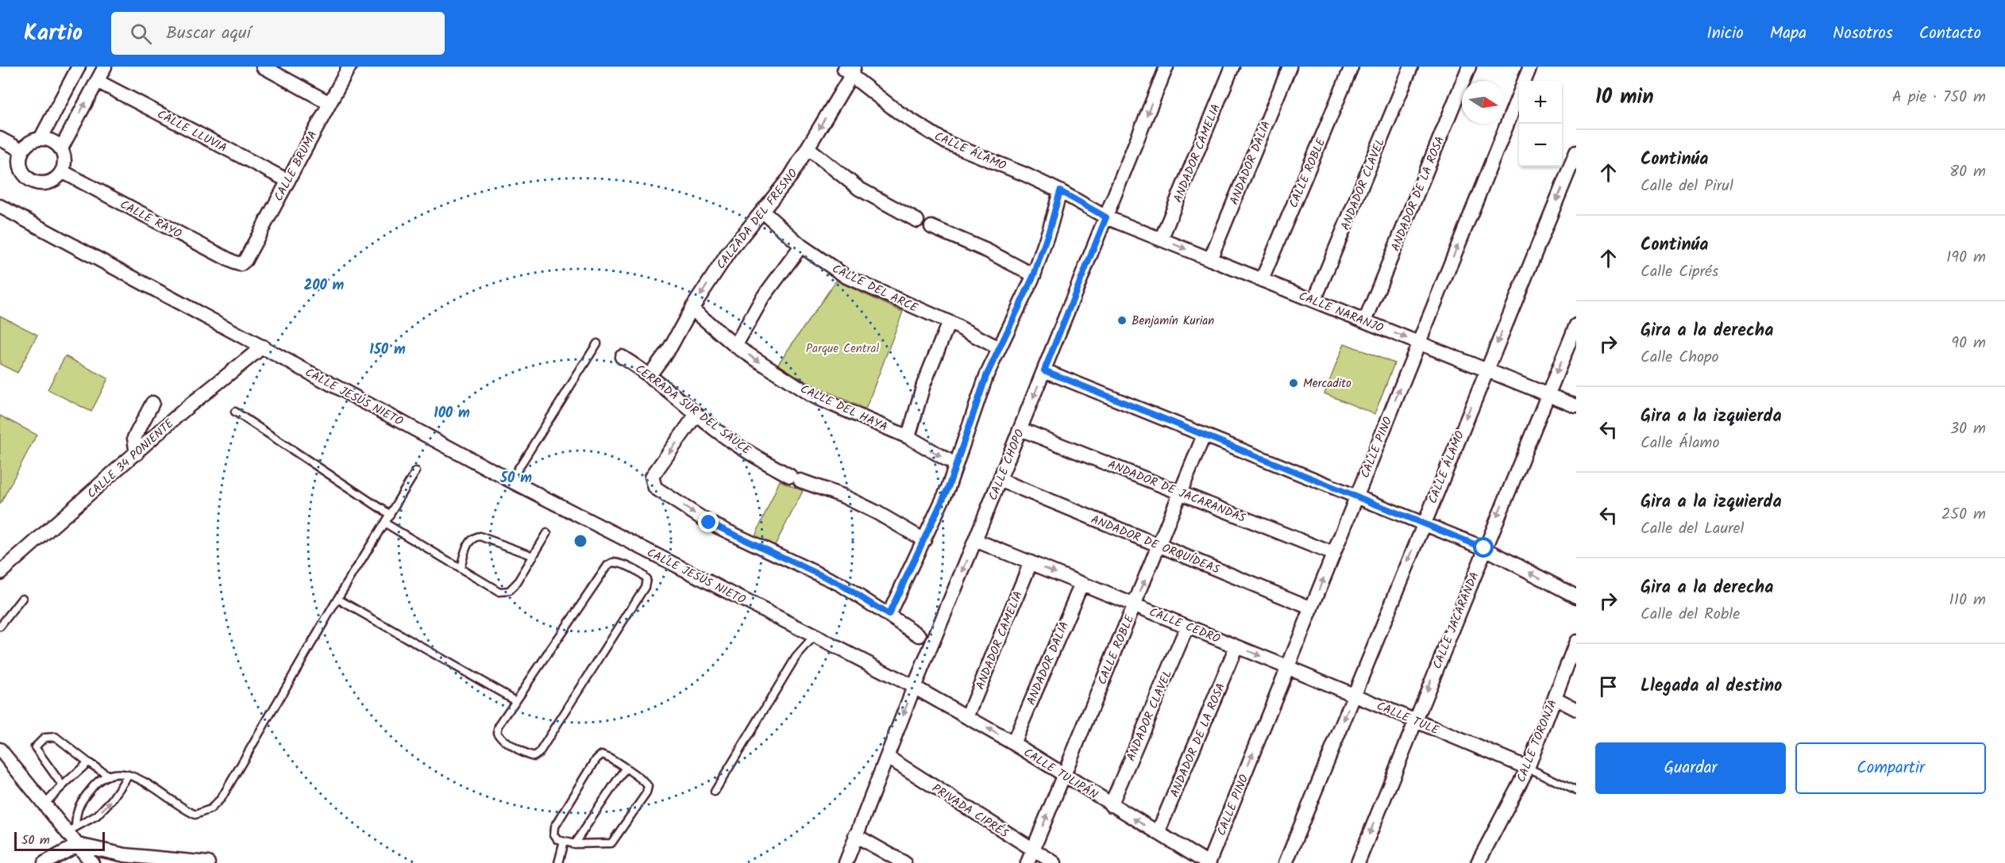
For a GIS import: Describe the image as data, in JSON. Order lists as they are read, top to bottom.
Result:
{
  "streets": {
    "street": [
      "CALLE LLUVIA",
      "CALLE ÁLAMO",
      "ANDADOR CAMELIA",
      "ANDADOR DALIA",
      "CALLE BRUMA",
      "CALLE ROBLE",
      "ANDADOR CLAVEL",
      "ANDADOR DE LA ROSA",
      "CALLE RAYO",
      "CALZADA DEL FRESNO",
      "CALLE DEL ARCE",
      "CALLE NARANJO",
      "CALLE JESÚS NIETO",
      "CALLE DEL HAYA",
      "CERRADA SUR DEL SAUCE",
      "CALLE PINO",
      "CALLE 34 PONIENTE",
      "CALLE CHOPO",
      "ANDADOR DE JACARANDAS",
      "ANDADOR DE ORQUÍDEAS",
      "CALLE JACARANDA",
      "CALLE CEDRO",
      "CALLE TULE",
      "CALLE TORONJA",
      "CALLE TULIPÁN",
      "PRIVADA CIPRÉS"
    ]
  },
  "crossings": [
    ["CALLE LLUVIA", "CALLE BRUMA"],
    ["CALLE ÁLAMO", "CALZADA DEL FRESNO"],
    ["CALLE ÁLAMO", "CALLE NARANJO"],
    ["CALLE ÁLAMO", "CALLE CHOPO"],
    ["CALLE ÁLAMO", "CALLE TULE"],
    ["ANDADOR CAMELIA", "CALLE NARANJO"],
    ["ANDADOR CAMELIA", "CALLE CEDRO"],
    ["ANDADOR CAMELIA", "CALLE TULIPÁN"],
    ["ANDADOR DALIA", "CALLE NARANJO"],
    ["ANDADOR DALIA", "CALLE CEDRO"],
    ["ANDADOR DALIA", "CALLE TULIPÁN"],
    ["CALLE BRUMA", "CALLE RAYO"],
    ["CALLE ROBLE", "CALLE NARANJO"],
    ["CALLE ROBLE", "ANDADOR DE JACARANDAS"],
    ["CALLE ROBLE", "ANDADOR DE ORQUÍDEAS"],
    ["CALLE ROBLE", "CALLE CEDRO"],
    ["CALLE ROBLE", "CALLE TULIPÁN"],
    ["CALLE ROBLE", "PRIVADA CIPRÉS"],
    ["ANDADOR CLAVEL", "CALLE NARANJO"],
    ["ANDADOR CLAVEL", "CALLE CEDRO"],
    ["ANDADOR CLAVEL", "CALLE TULIPÁN"],
    ["ANDADOR DE LA ROSA", "CALLE NARANJO"],
    ["ANDADOR DE LA ROSA", "CALLE CEDRO"],
    ["ANDADOR DE LA ROSA", "CALLE TULIPÁN"],
    ["CALZADA DEL FRESNO", "CALLE DEL ARCE"],
    ["CALZADA DEL FRESNO", "CALLE DEL HAYA"],
    ["CALZADA DEL FRESNO", "CERRADA SUR DEL SAUCE"],
    ["CALLE NARANJO", "CALLE PINO"],
    ["CALLE NARANJO", "CALLE CHOPO"],
    ["CALLE NARANJO", "CALLE JACARANDA"],
    ["CALLE JESÚS NIETO", "CALLE 34 PONIENTE"],
    ["CALLE JESÚS NIETO", "CALLE CHOPO"],
    ["CALLE JESÚS NIETO", "CALLE TULIPÁN"],
    ["CALLE PINO", "ANDADOR DE JACARANDAS"],
    ["CALLE PINO", "ANDADOR DE ORQUÍDEAS"],
    ["CALLE PINO", "CALLE CEDRO"],
    ["CALLE PINO", "CALLE TULE"],
    ["CALLE PINO", "CALLE TULIPÁN"],
    ["CALLE CHOPO", "ANDADOR DE JACARANDAS"],
    ["CALLE CHOPO", "ANDADOR DE ORQUÍDEAS"],
    ["CALLE CHOPO", "CALLE CEDRO"],
    ["CALLE CHOPO", "CALLE TULIPÁN"],
    ["CALLE CHOPO", "PRIVADA CIPRÉS"],
    ["CALLE JACARANDA", "CALLE TULE"],
    ["CALLE CEDRO", "CALLE TULE"],
    ["CALLE TULE", "CALLE TORONJA"]
  ],
  "one_way": [
    "CALLE ÁLAMO",
    "CALLE DEL HAYA",
    "CALLE PINO",
    "CALLE JACARANDA"
  ],
  "parks": ["Parque Central"],
  "places": ["Benjamín Kurian", "Mercadito"],
  "scale_bar": "50 m",
  "north": "right",
  "page": {
    "header": "Kartio",
    "search": "Buscar aquí",
    "nav": [
      "Inicio",
      "Mapa",
      "Nosotros",
      "Contacto"
    ],
    "heading": ["10 min", "A pie · 750 m"],
    "map_buttons": ["+", "−"],
    "list": [
      ["Continúa", "Calle del Pirul", "80 m"],
      ["Continúa", "Calle Ciprés", "190 m"],
      ["Gira a la derecha", "Calle Chopo", "90 m"],
      ["Gira a la izquierda", "Calle Álamo", "30 m"],
      ["Gira a la izquierda", "Calle del Laurel", "250 m"],
      ["Gira a la derecha", "Calle del Roble", "110 m"],
      "Llegada al destino"
    ],
    "buttons": ["Guardar", "Compartir"],
    "scale": "50 m"
  },
  "rings": [
    "200 m",
    "150 m",
    "100 m",
    "50 m"
  ]
}
